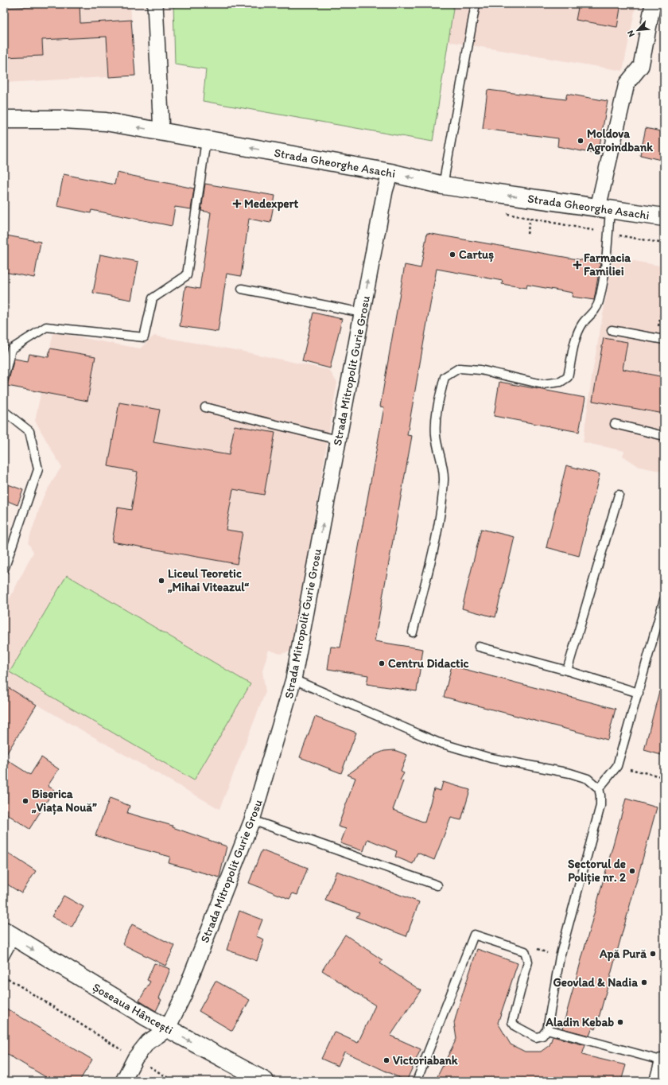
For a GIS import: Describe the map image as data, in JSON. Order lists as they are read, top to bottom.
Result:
{
  "streets": {
    "main road": ["Strada Gheorghe Asachi", "Șoseaua Hâncești"],
    "street": ["Strada Mitropolit Gurie Grosu"]
  },
  "crossings": [
    ["Strada Gheorghe Asachi", "Strada Mitropolit Gurie Grosu"],
    ["Strada Mitropolit Gurie Grosu", "Șoseaua Hâncești"]
  ],
  "one_way": ["Strada Gheorghe Asachi", "Strada Mitropolit Gurie Grosu", "Șoseaua Hâncești"],
  "places": {
    "other": [
      "Moldova Agroindbank",
      "Cartuș",
      "Liceul Teoretic „Mihai Viteazul“",
      "Centru Didactic",
      "Biserica „Viața Nouă”",
      "Sectorul de Poliție nr. 2",
      "Apă Pură",
      "Geovlad & Nadia",
      "Aladin Kebab",
      "Victoriabank"
    ],
    "health": ["Medexpert", "Farmacia Familiei"]
  },
  "north": "bottom left"
}
